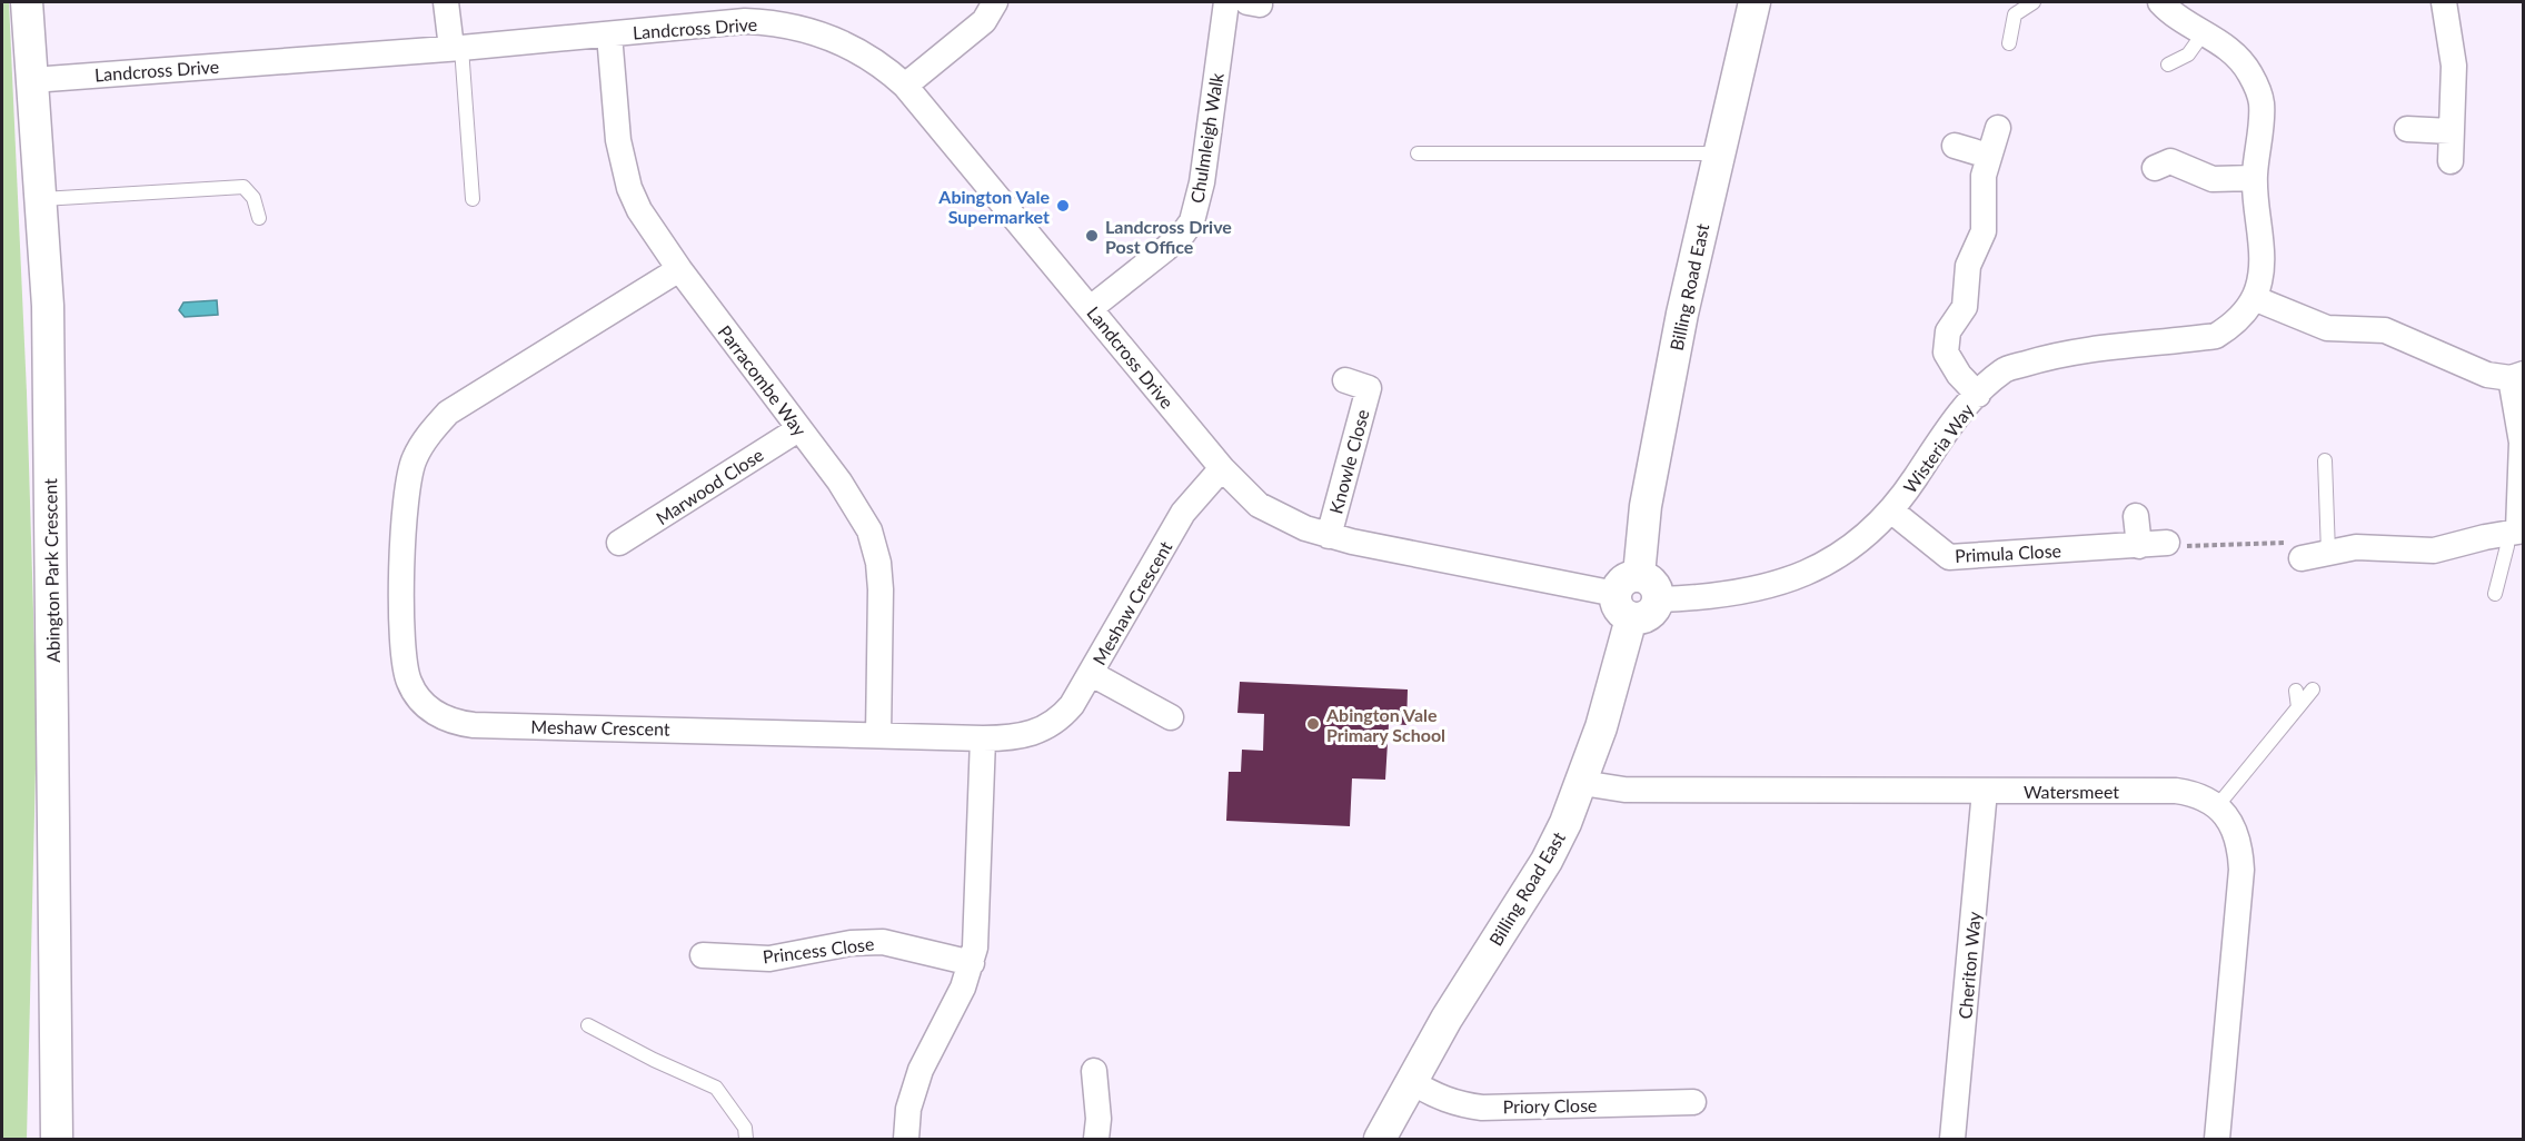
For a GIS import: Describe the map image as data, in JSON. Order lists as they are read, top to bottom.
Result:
{
  "streets": {
    "street": [
      "Landcross Drive",
      "Chulmleigh Walk",
      "Billing Road East",
      "Parracombe Way",
      "Wisteria Way",
      "Knowle Close",
      "Marwood Close",
      "Primula Close",
      "Abington Park Crescent",
      "Meshaw Crescent",
      "Watersmeet",
      "Princess Close",
      "Cheriton Way",
      "Priory Close"
    ]
  },
  "crossings": [
    ["Landcross Drive", "Chulmleigh Walk"],
    ["Landcross Drive", "Billing Road East"],
    ["Landcross Drive", "Parracombe Way"],
    ["Landcross Drive", "Wisteria Way"],
    ["Landcross Drive", "Knowle Close"],
    ["Landcross Drive", "Abington Park Crescent"],
    ["Landcross Drive", "Meshaw Crescent"],
    ["Billing Road East", "Wisteria Way"],
    ["Billing Road East", "Watersmeet"],
    ["Billing Road East", "Priory Close"],
    ["Parracombe Way", "Marwood Close"],
    ["Parracombe Way", "Meshaw Crescent"],
    ["Wisteria Way", "Primula Close"],
    ["Watersmeet", "Cheriton Way"]
  ],
  "places": ["Abington Vale Supermarket", "Landcross Drive Post Office", "Abington Vale Primary School"]
}
